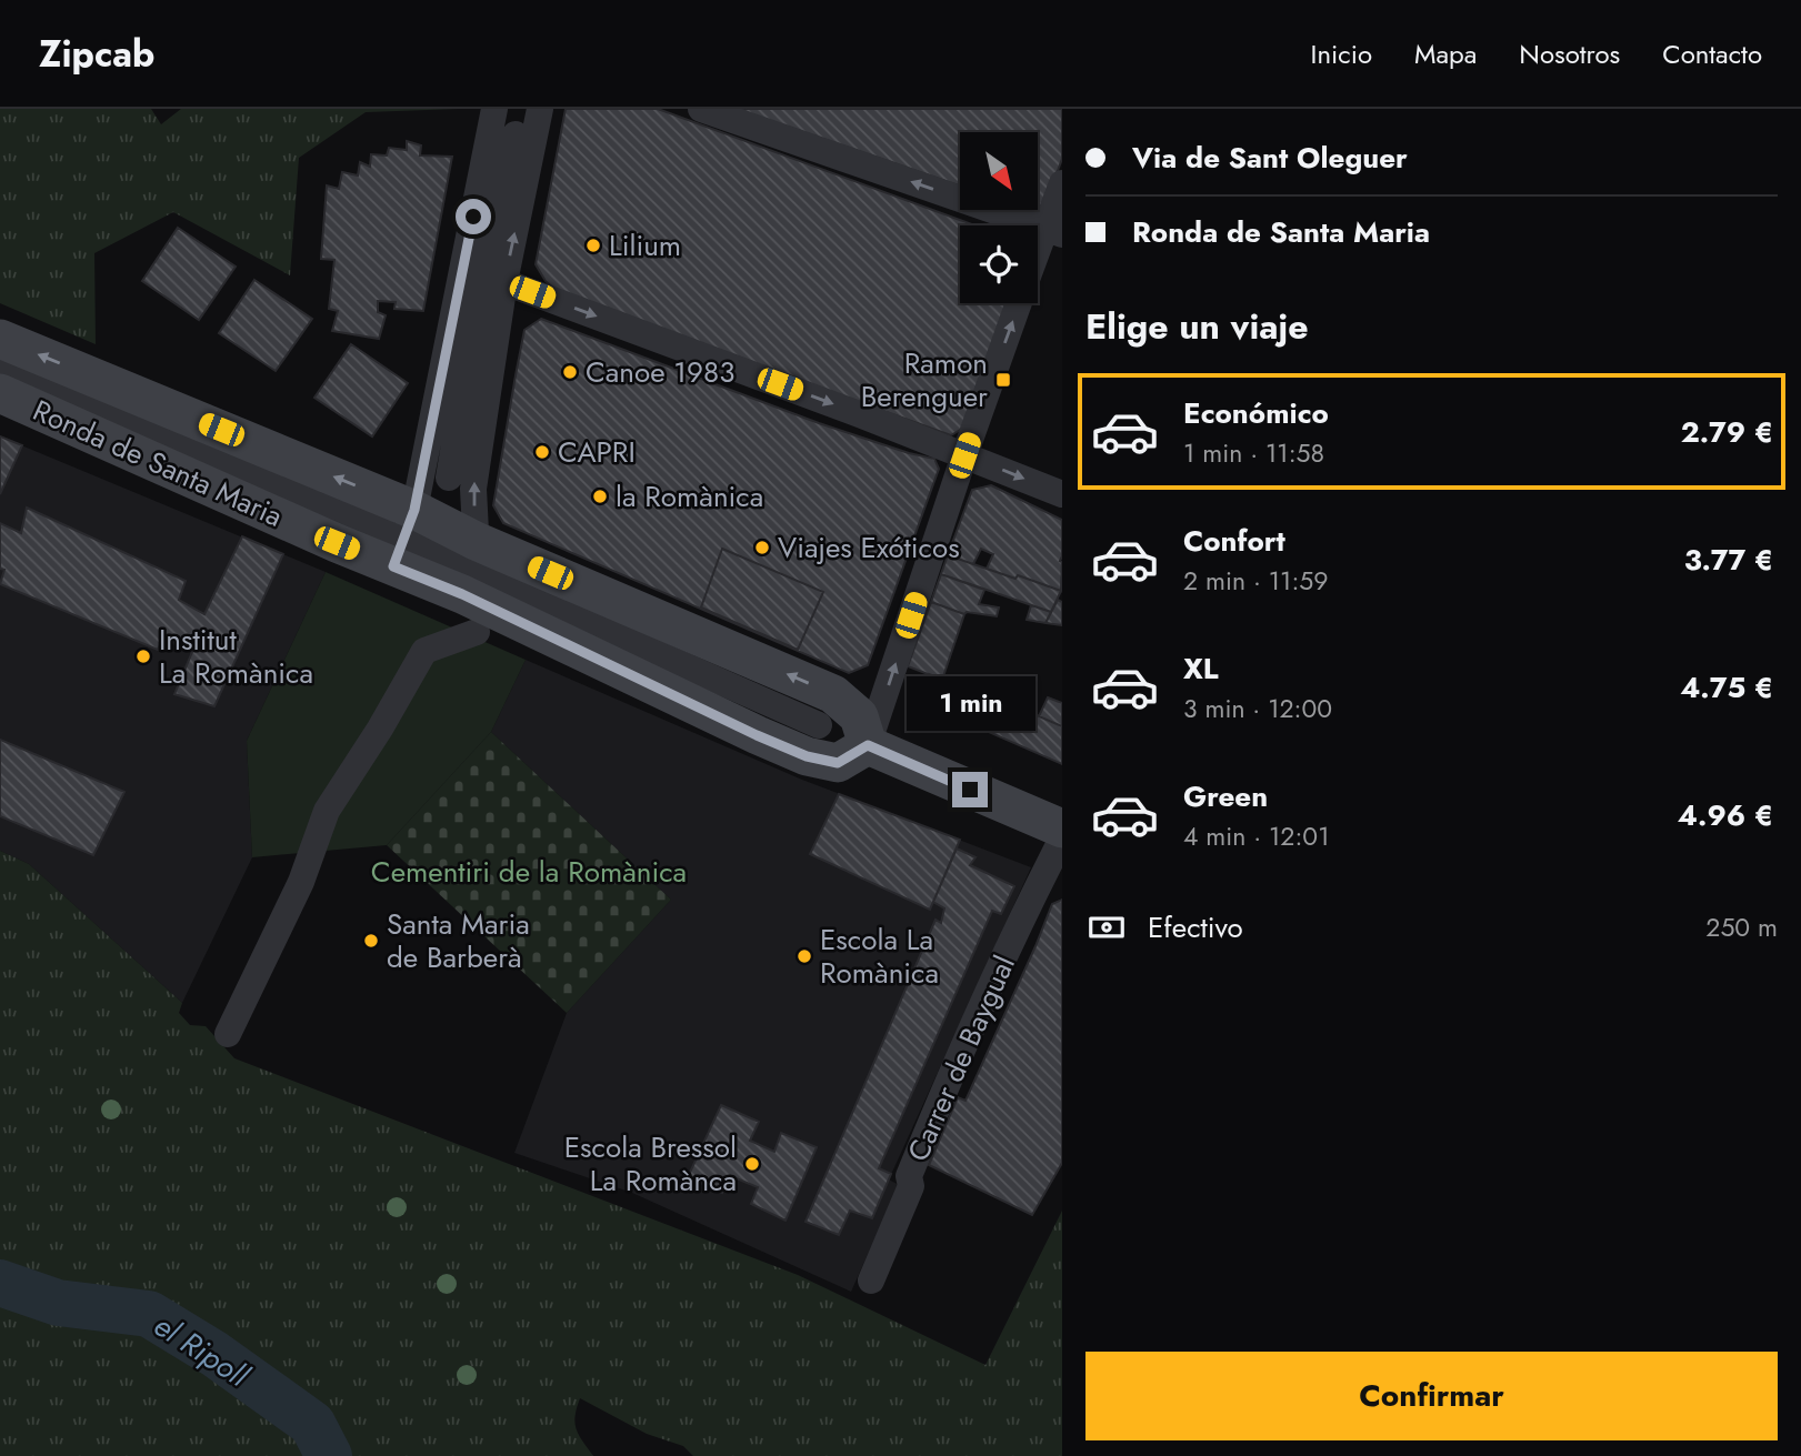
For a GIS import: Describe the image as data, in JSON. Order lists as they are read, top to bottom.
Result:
{
  "streets": {
    "street": ["Ronda de Santa Maria", "Carrer de Baygual"]
  },
  "water": ["el Ripoll"],
  "parks": ["Cementiri de la Romànica"],
  "places": {
    "other": [
      "Lilium",
      "Canoe 1983",
      "CAPRI",
      "la Romànica",
      "Viajes Exóticos",
      "Institut La Romànica",
      "Santa Maria de Barberà",
      "Escola La Romànica",
      "Escola Bressol La Romànca"
    ],
    "transit": ["Ramon Berenguer"]
  },
  "north": "bottom right",
  "page": {
    "header": "Zipcab",
    "nav": [
      "Inicio",
      "Mapa",
      "Nosotros",
      "Contacto"
    ],
    "banner": ["Via de Sant Oleguer", "Ronda de Santa Maria"],
    "heading": "Elige un viaje",
    "list": [
      {
        "name": "Económico",
        "note": "1 min · 11:58",
        "value": "2.79 €"
      },
      {
        "name": "Confort",
        "note": "2 min · 11:59",
        "value": "3.77 €"
      },
      {
        "name": "XL",
        "note": "3 min · 12:00",
        "value": "4.75 €"
      },
      {
        "name": "Green",
        "note": "4 min · 12:01",
        "value": "4.96 €"
      }
    ],
    "bubble": "1 min",
    "pay": ["Efectivo", "250 m"],
    "buttons": "Confirmar"
  }
}
